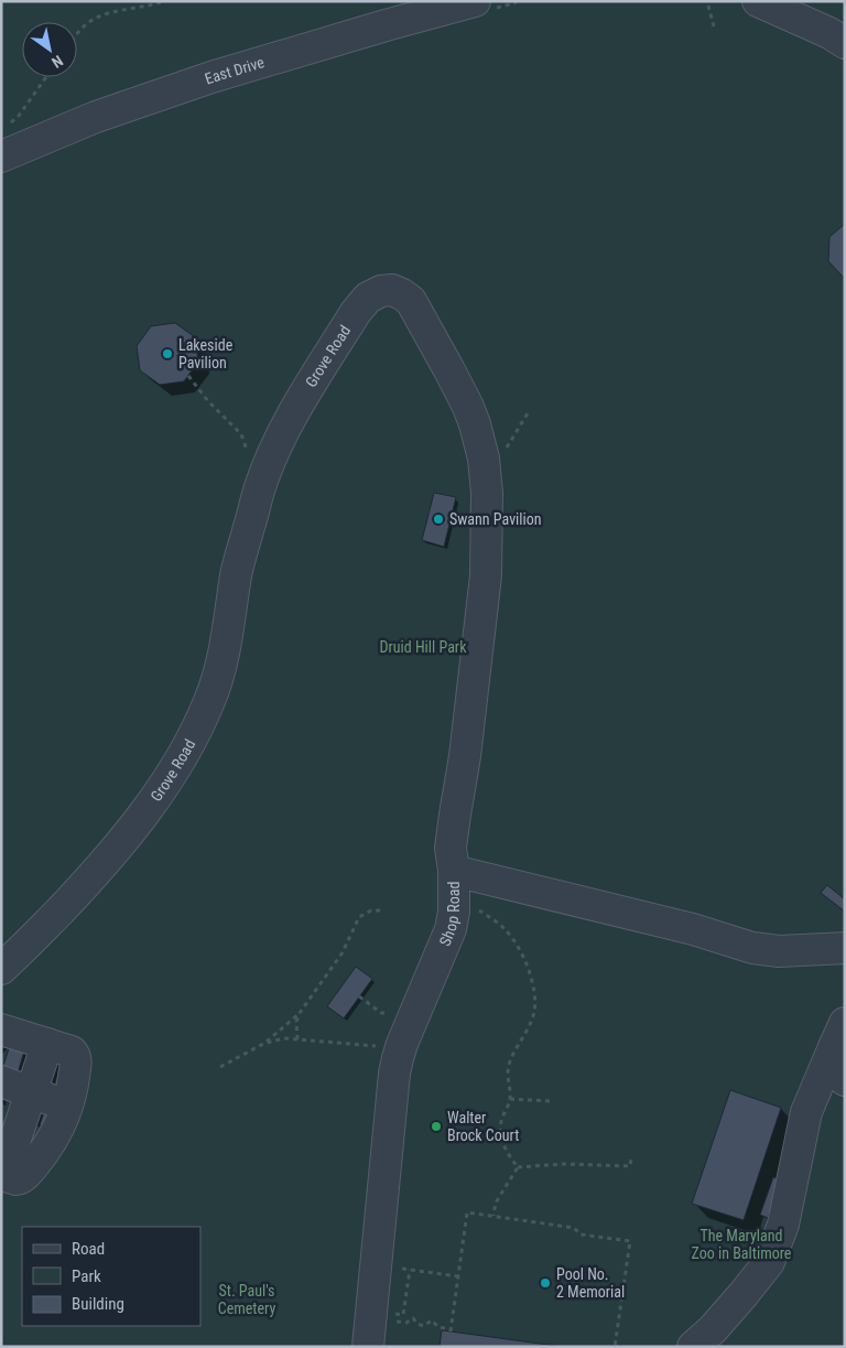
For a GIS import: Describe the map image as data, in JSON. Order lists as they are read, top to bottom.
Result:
{
  "streets": {
    "street": ["East Drive", "Grove Road", "Shop Road"]
  },
  "crossings": [
    ["Grove Road", "Shop Road"]
  ],
  "parks": ["Druid Hill Park", "The Maryland Zoo in Baltimore", "St. Paul's Cemetery"],
  "places": [
    "Lakeside Pavilion",
    "Swann Pavilion",
    "Walter Brock Court",
    "Pool No. 2 Memorial"
  ],
  "legend": ["Road", "Park", "Building"],
  "north": "bottom right"
}
